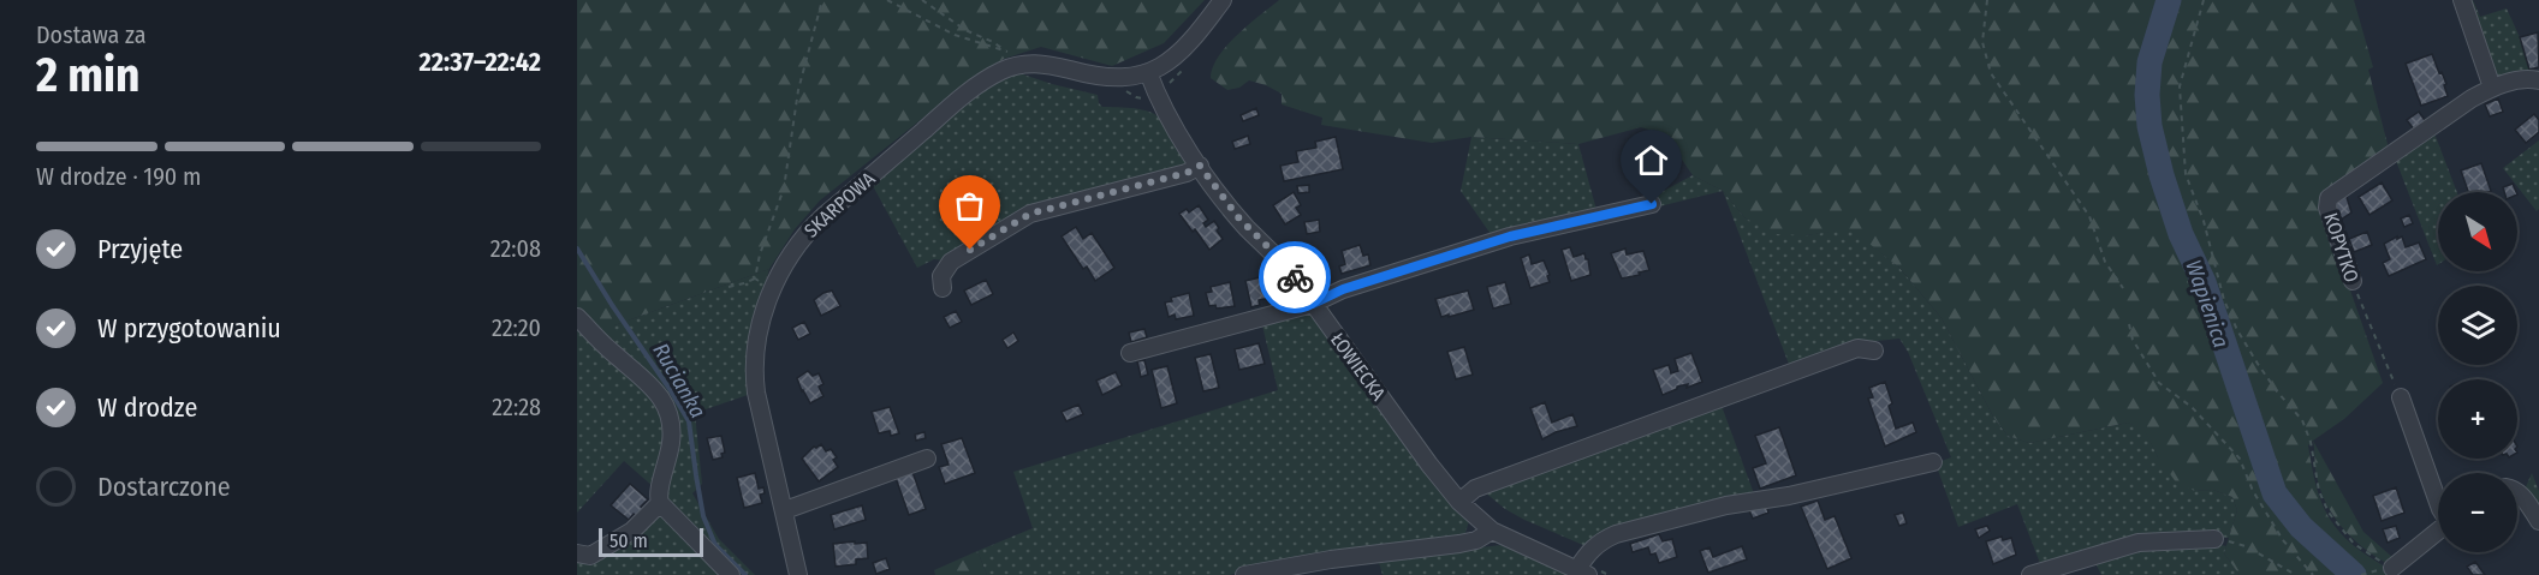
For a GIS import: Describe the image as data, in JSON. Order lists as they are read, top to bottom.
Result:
{
  "streets": {
    "street": ["SKARPOWA", "KOPYTKO", "ŁOWIECKA"]
  },
  "water": ["Wapienica", "Rucianka"],
  "scale_bar": "50 m",
  "north": "bottom right",
  "page": {
    "heading": ["2 min", "Dostawa za", "22:37–22:42"],
    "bar": "W drodze · 190 m",
    "map_buttons": ["+", "−"],
    "list": [
      ["Przyjęte", "22:08"],
      ["W przygotowaniu", "22:20"],
      ["W drodze", "22:28"],
      "Dostarczone"
    ],
    "scale": "50 m"
  }
}
